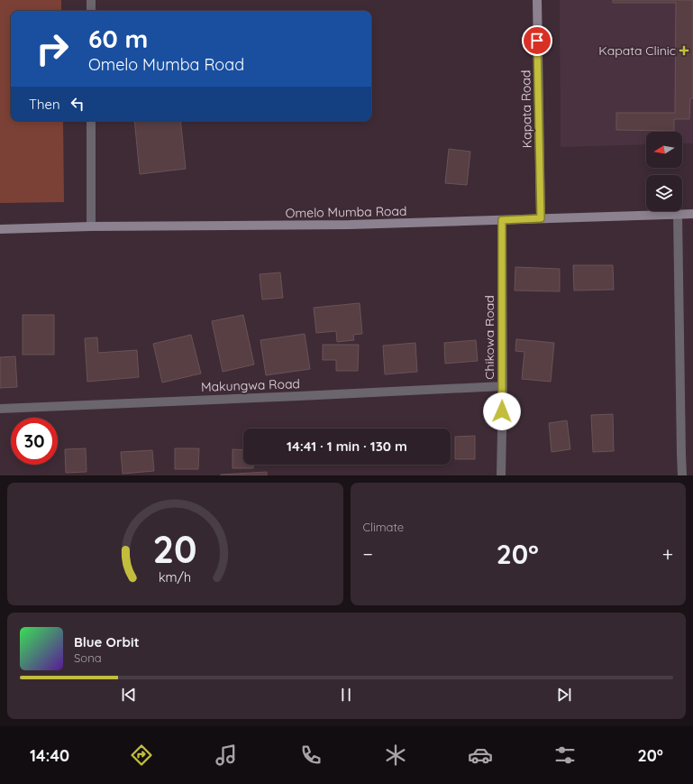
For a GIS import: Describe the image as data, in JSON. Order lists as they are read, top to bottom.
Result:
{
  "streets": {
    "street": [
      "Kapata Road",
      "Omelo Mumba Road",
      "Chikowa Road",
      "Makungwa Road"
    ]
  },
  "crossings": [
    ["Kapata Road", "Omelo Mumba Road"],
    ["Omelo Mumba Road", "Chikowa Road"],
    ["Chikowa Road", "Makungwa Road"]
  ],
  "places": {
    "health": ["Kapata Clinic"]
  },
  "north": "left",
  "page": {
    "turn": ["60 m", "Omelo Mumba Road"],
    "then": "Then",
    "limit": "30",
    "trip": "14:41 · 1 min · 130 m",
    "tile": "Climate",
    "heat": ["−", "20°", "+"],
    "song": ["Blue Orbit", "Sona"],
    "tabs": ["14:40", "20°"],
    "gauge": ["20", "km/h"]
  }
}
